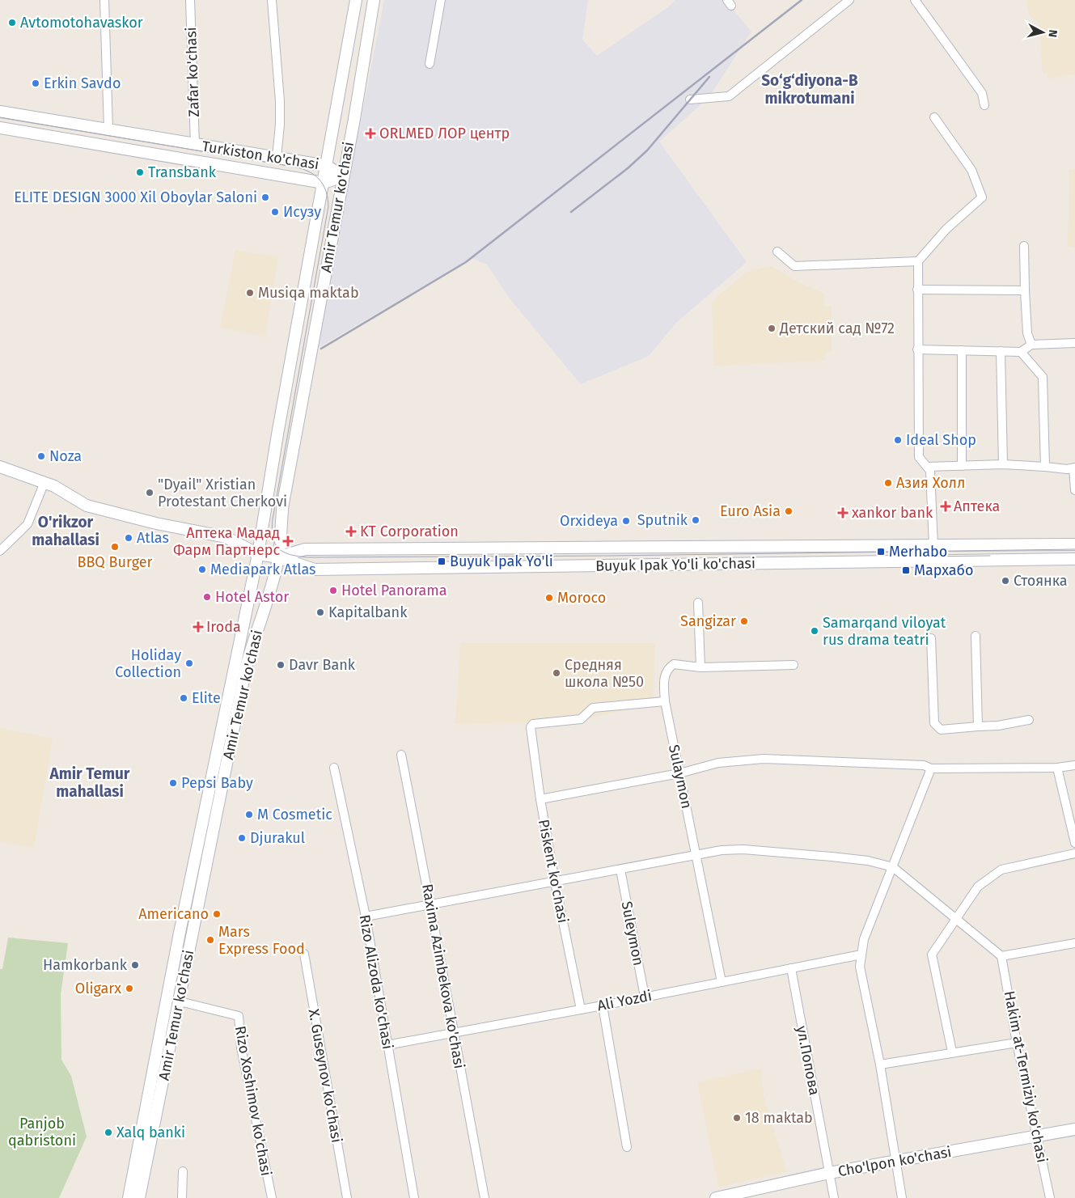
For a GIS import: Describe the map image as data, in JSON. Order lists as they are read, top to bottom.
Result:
{
  "streets": {
    "main road": [
      "Turkiston ko'chasi",
      "Amir Temur ko'chasi",
      "Buyuk Ipak Yo'li ko'chasi",
      "Cho'lpon ko'chasi"
    ],
    "street": [
      "Zafar ko'chasi",
      "Sulaymon",
      "Piskent ko'chasi",
      "Suleymon",
      "Raxima Azimbekova ko'chasi",
      "Rizo Alizoda ko'chasi",
      "Ali Yozdi",
      "ул.Попова",
      "X. Guseynov ko'chasi",
      "Hakim at-Termiziy ko'chasi",
      "Rizo Xoshimov ko'chasi"
    ]
  },
  "crossings": [
    ["Zafar ko'chasi", "Turkiston ko'chasi"],
    ["Turkiston ko'chasi", "Amir Temur ko'chasi"],
    ["Amir Temur ko'chasi", "Buyuk Ipak Yo'li ko'chasi"],
    ["Amir Temur ko'chasi", "Rizo Xoshimov ko'chasi"],
    ["Sulaymon", "Piskent ko'chasi"],
    ["Sulaymon", "Ali Yozdi"],
    ["Piskent ko'chasi", "Ali Yozdi"],
    ["Suleymon", "Ali Yozdi"],
    ["Raxima Azimbekova ko'chasi", "Ali Yozdi"],
    ["Rizo Alizoda ko'chasi", "Ali Yozdi"],
    ["Ali Yozdi", "ул.Попова"],
    ["ул.Попова", "Cho'lpon ko'chasi"],
    ["Hakim at-Termiziy ko'chasi", "Cho'lpon ko'chasi"]
  ],
  "districts": ["So‘g‘diyona-B mikrotumani", "O'rikzor mahallasi", "Amir Temur mahallasi"],
  "parks": ["Panjob qabristoni"],
  "places": {
    "other": [
      "Avtomotohavaskor",
      "Erkin Savdo",
      "Transbank",
      "ELITE DESIGN 3000 Xil Oboylar Saloni",
      "Исузу",
      "Musiqa maktab",
      "Детский сад №72",
      "Ideal Shop",
      "Noza",
      "Азия Холл",
      "\"Dyail\" Xristian Protestant Cherkovi",
      "Euro Asia",
      "Sputnik",
      "Orxideya",
      "Atlas",
      "BBQ Burger",
      "Mediapark Atlas",
      "Стоянка",
      "Hotel Panorama",
      "Hotel Astor",
      "Moroco",
      "Kapitalbank",
      "Sangizar",
      "Samarqand viloyat rus drama teatri",
      "Holiday Collection",
      "Davr Bank",
      "Средняя школа №50",
      "Elite",
      "Pepsi Baby",
      "M Cosmetic",
      "Djurakul",
      "Americano",
      "Mars Express Food",
      "Hamkorbank",
      "Oligarx",
      "18 maktab",
      "Xalq banki"
    ],
    "health": [
      "ORLMED ЛОР центр",
      "Аптека",
      "xankor bank",
      "KT Corporation",
      "Аптека Мадад Фарм Партнерс",
      "Iroda"
    ],
    "transit": ["Merhabo", "Buyuk Ipak Yo'li", "Мархабо"]
  },
  "north": "right"
}
